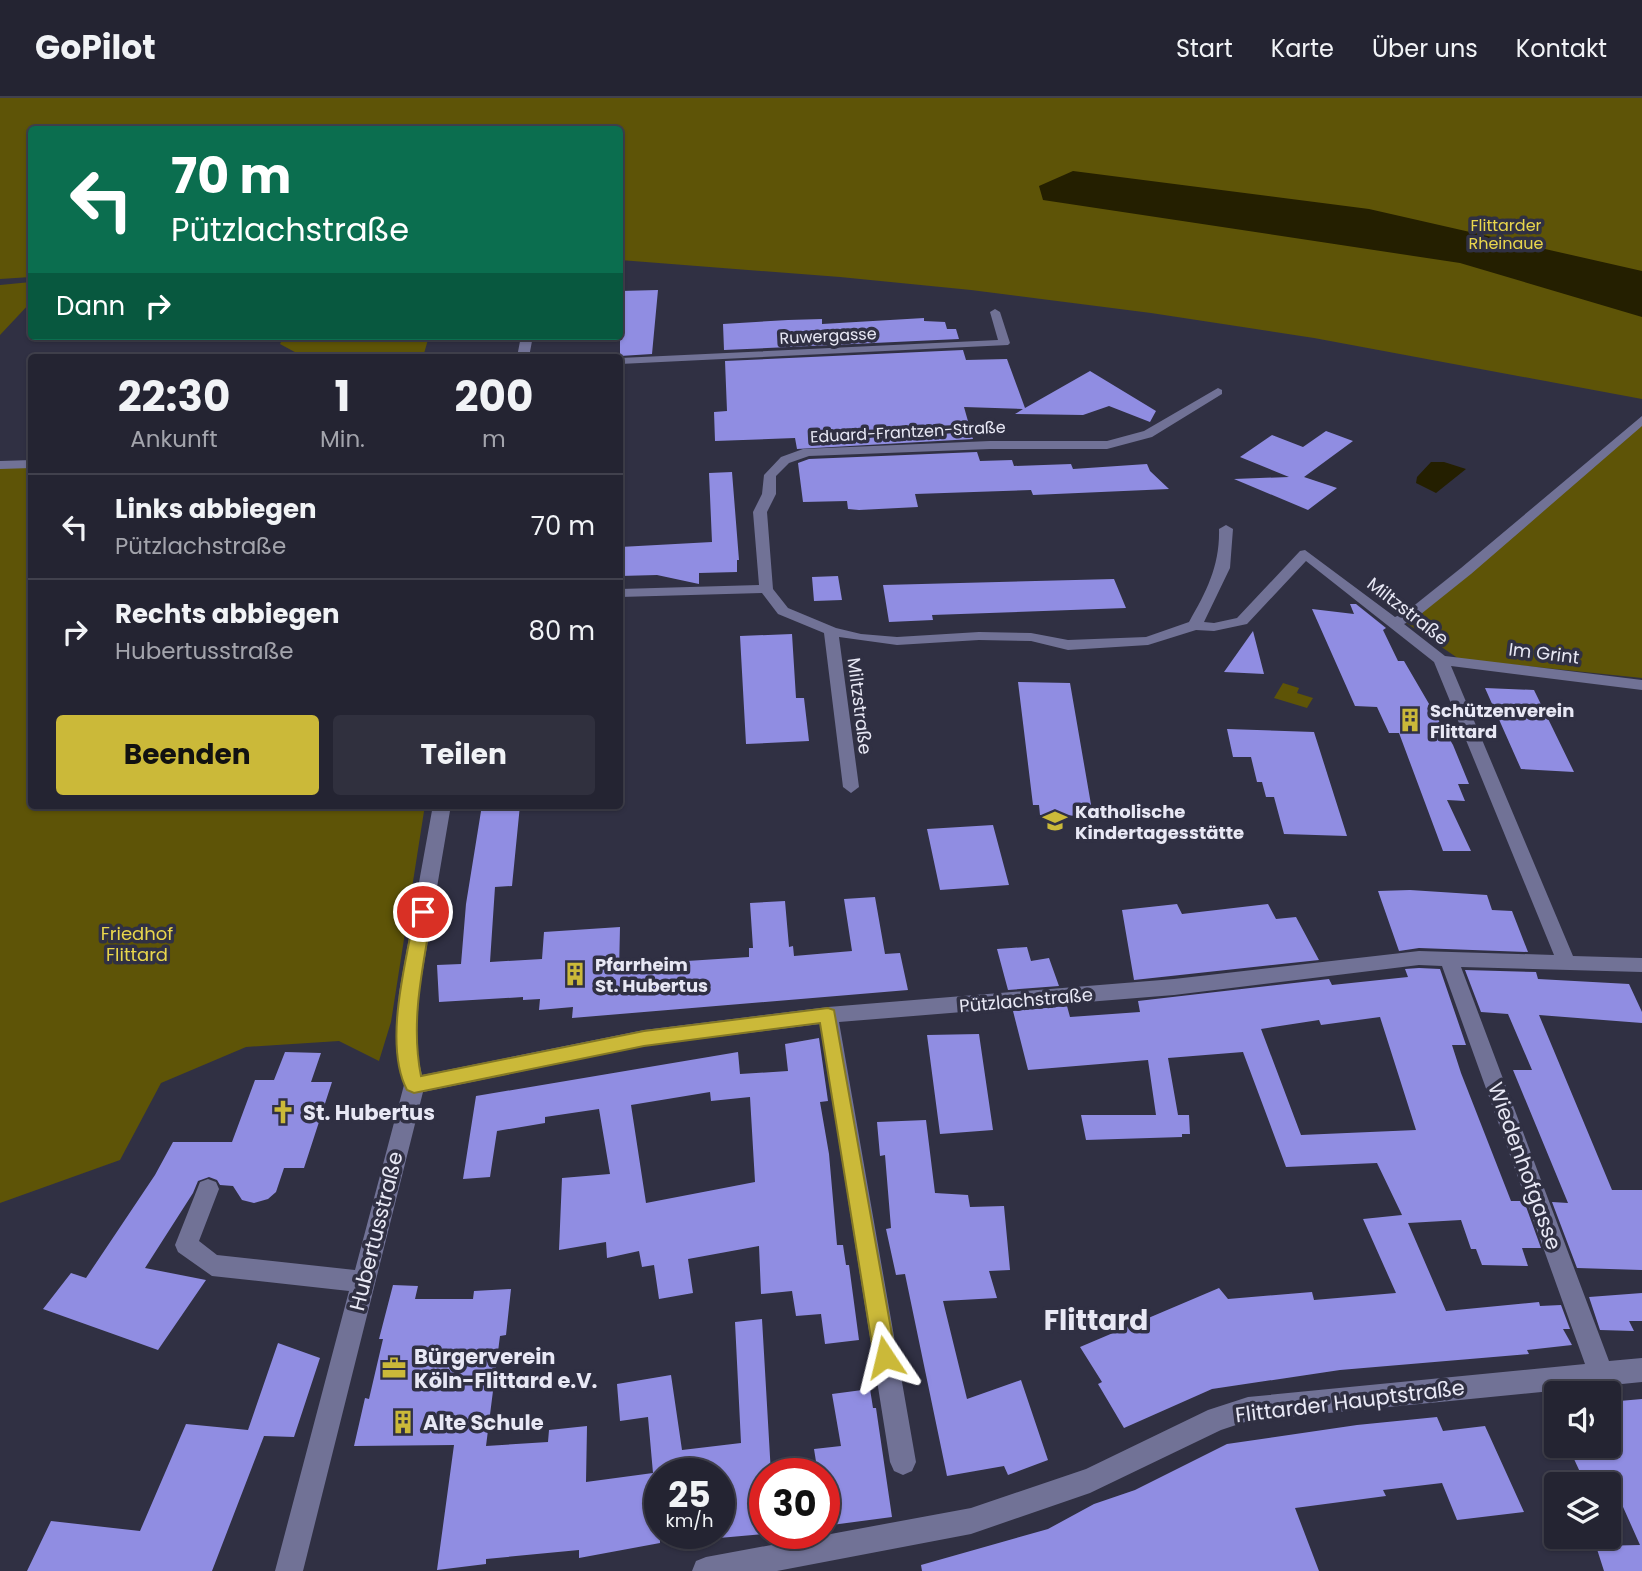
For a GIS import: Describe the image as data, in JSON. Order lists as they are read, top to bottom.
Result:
{
  "streets": {
    "street": [
      "Ruwergasse",
      "Eduard-Frantzen-Straße",
      "Miltzstraße",
      "Im Grint",
      "Pützlachstraße",
      "Wiedenhofgasse",
      "Hubertusstraße",
      "Flittarder Hauptstraße"
    ]
  },
  "crossings": [
    ["Eduard-Frantzen-Straße", "Miltzstraße"],
    ["Miltzstraße", "Im Grint"],
    ["Miltzstraße", "Pützlachstraße"],
    ["Pützlachstraße", "Wiedenhofgasse"],
    ["Pützlachstraße", "Hubertusstraße"],
    ["Wiedenhofgasse", "Flittarder Hauptstraße"]
  ],
  "districts": ["Flittard"],
  "parks": ["Flittarder Rheinaue", "Friedhof Flittard"],
  "places": {
    "building": ["Schützenverein Flittard", "Pfarrheim St. Hubertus", "Alte Schule"],
    "school or university": ["Katholische Kindertagesstätte"],
    "church": ["St. Hubertus"],
    "office": ["Bürgerverein Köln-Flittard e.V."]
  },
  "page": {
    "header": "GoPilot",
    "nav": [
      "Start",
      "Karte",
      "Über uns",
      "Kontakt"
    ],
    "turn": ["70 m", "Pützlachstraße"],
    "then": "Dann",
    "eta": [
      "22:30",
      "Ankunft",
      "1",
      "Min.",
      "200",
      "m"
    ],
    "list": [
      {
        "name": "Links abbiegen",
        "note": "Pützlachstraße",
        "value": "70 m"
      },
      {
        "name": "Rechts abbiegen",
        "note": "Hubertusstraße",
        "value": "80 m"
      }
    ],
    "buttons": ["Beenden", "Teilen"],
    "speed": "25 km/h",
    "limit": "30"
  }
}
